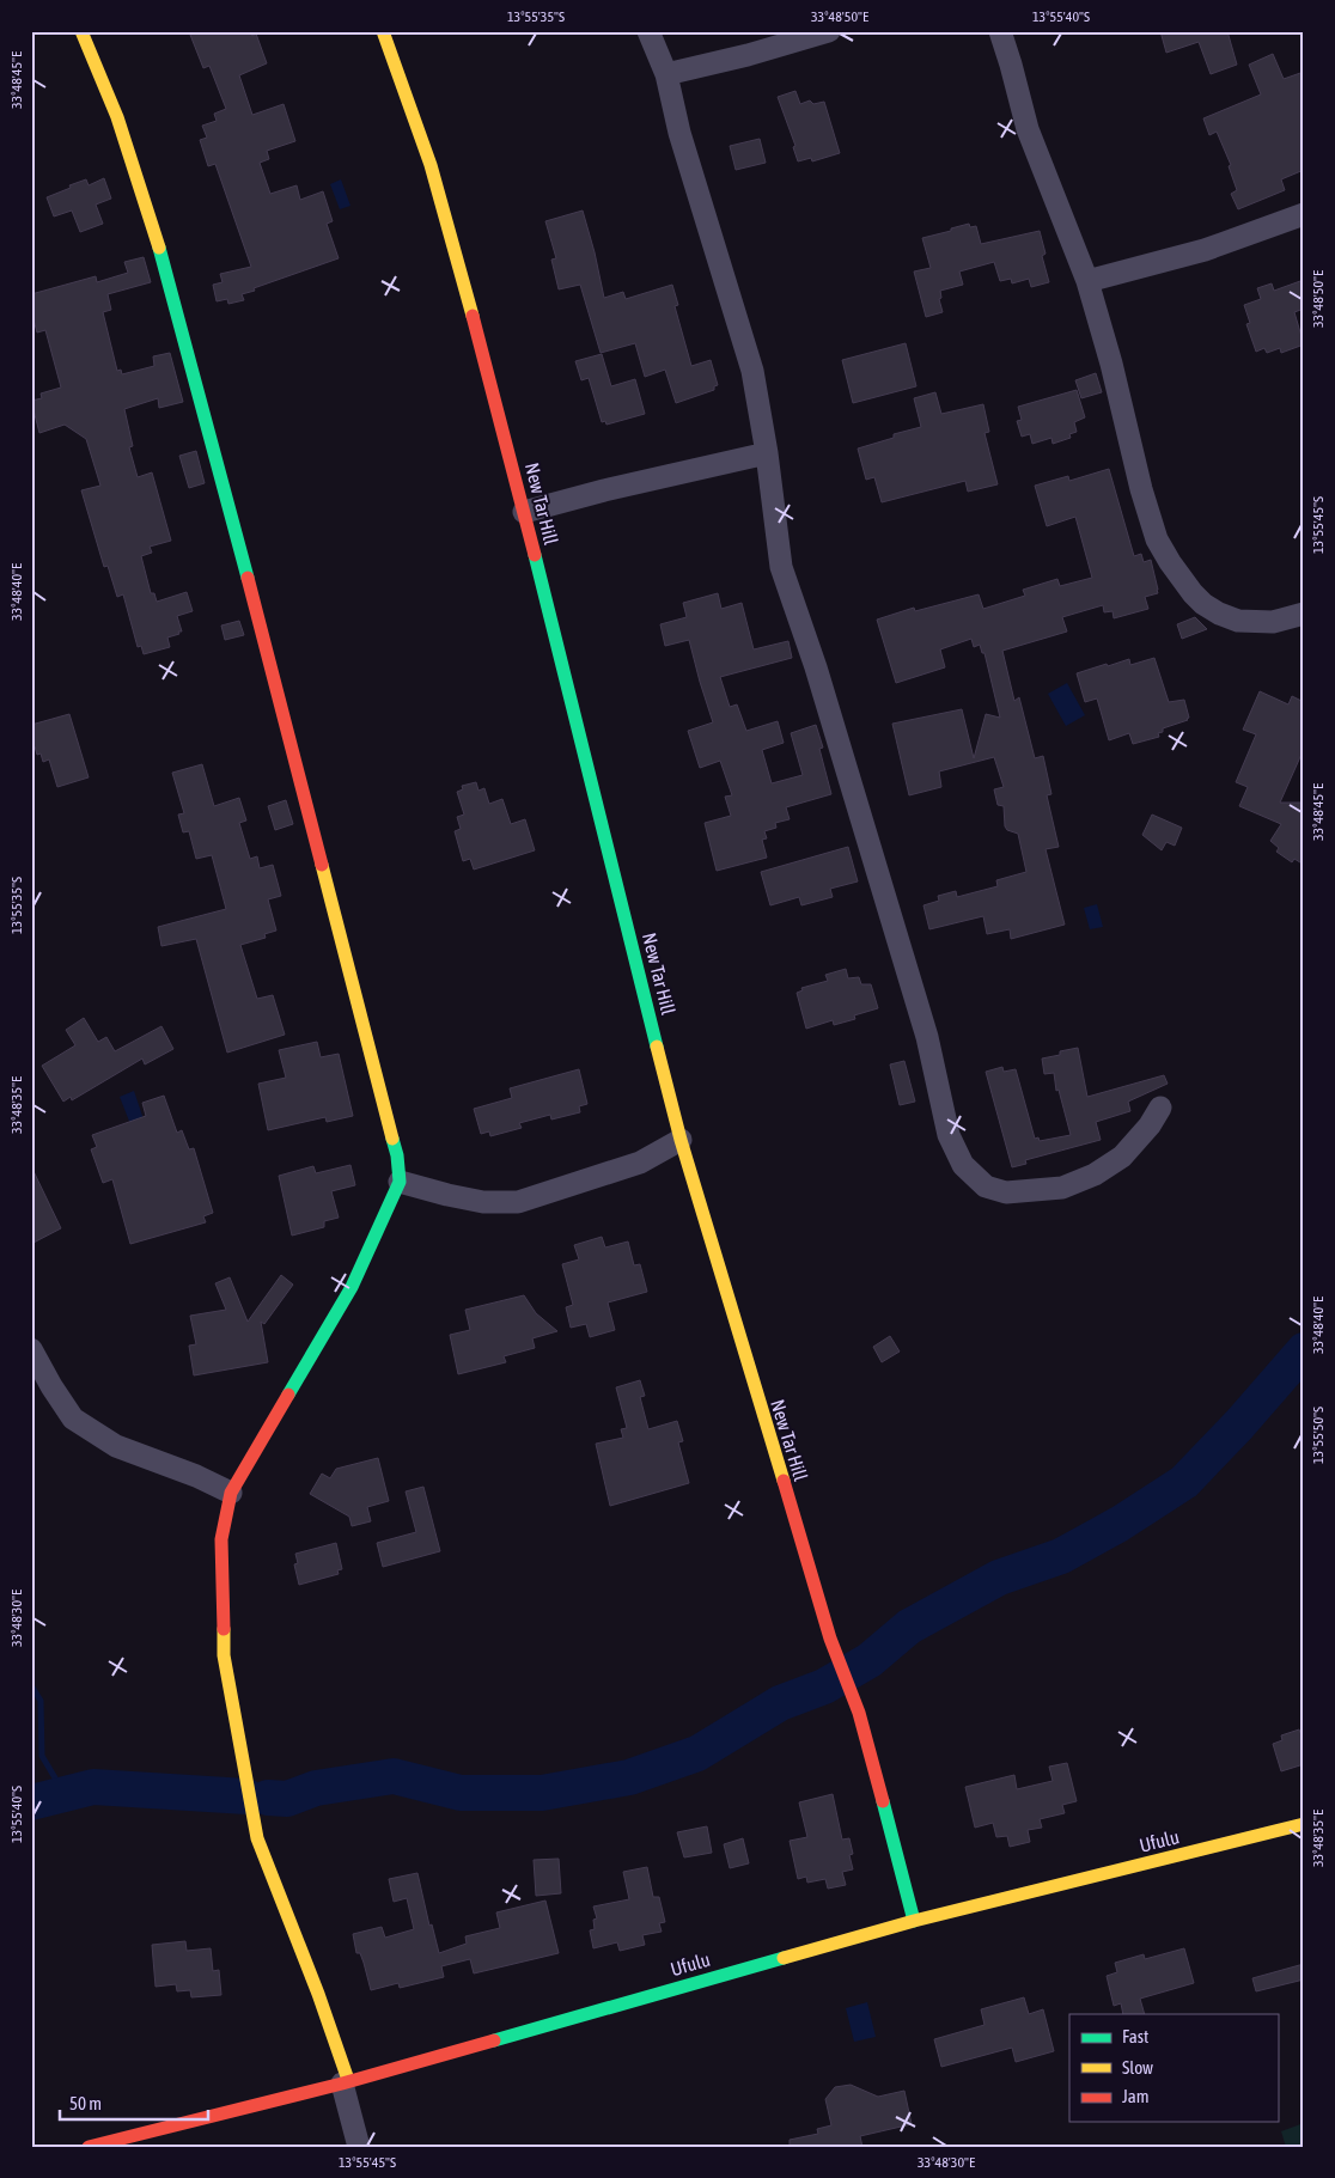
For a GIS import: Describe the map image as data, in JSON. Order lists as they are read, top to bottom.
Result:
{
  "streets": {
    "street": ["New Tar Hill", "Ufulu"]
  },
  "crossings": [
    ["New Tar Hill", "Ufulu"]
  ],
  "legend": ["Fast", "Slow", "Jam"],
  "scale_bar": "50 m",
  "coordinates": [
    "13°55'35\"S",
    "33°48'50\"E",
    "13°55'40\"S",
    "33°48'45\"E",
    "13°55'45\"S",
    "33°48'40\"E",
    "33°48'35\"E",
    "13°55'50\"S",
    "33°48'30\"E"
  ]
}
